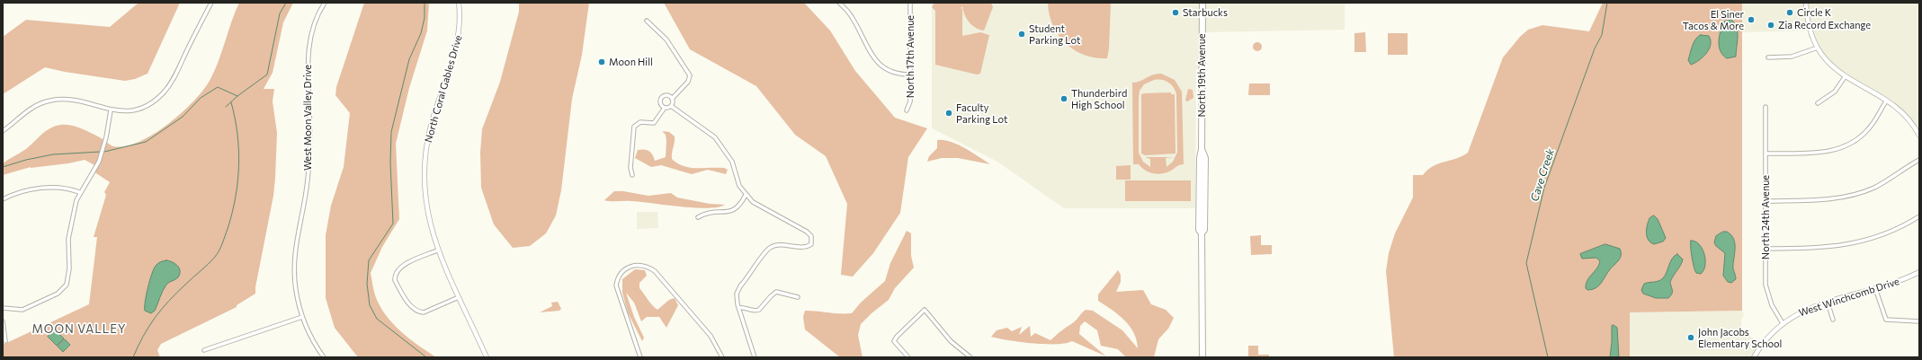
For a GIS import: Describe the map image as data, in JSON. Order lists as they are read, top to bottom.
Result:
{
  "streets": {
    "main road": ["North 19th Avenue"],
    "street": [
      "North 17th Avenue",
      "North Coral Gables Drive",
      "West Moon Valley Drive",
      "North 24th Avenue",
      "West Winchcomb Drive"
    ]
  },
  "crossings": [
    ["North 24th Avenue", "West Winchcomb Drive"]
  ],
  "districts": ["MOON VALLEY"],
  "water": ["Cave Creek"],
  "places": [
    "Starbucks",
    "Circle K",
    "El Siner Tacos & More",
    "Zia Record Exchange",
    "Student Parking Lot",
    "Moon Hill",
    "Thunderbird High School",
    "Faculty Parking Lot",
    "John Jacobs Elementary School"
  ]
}
